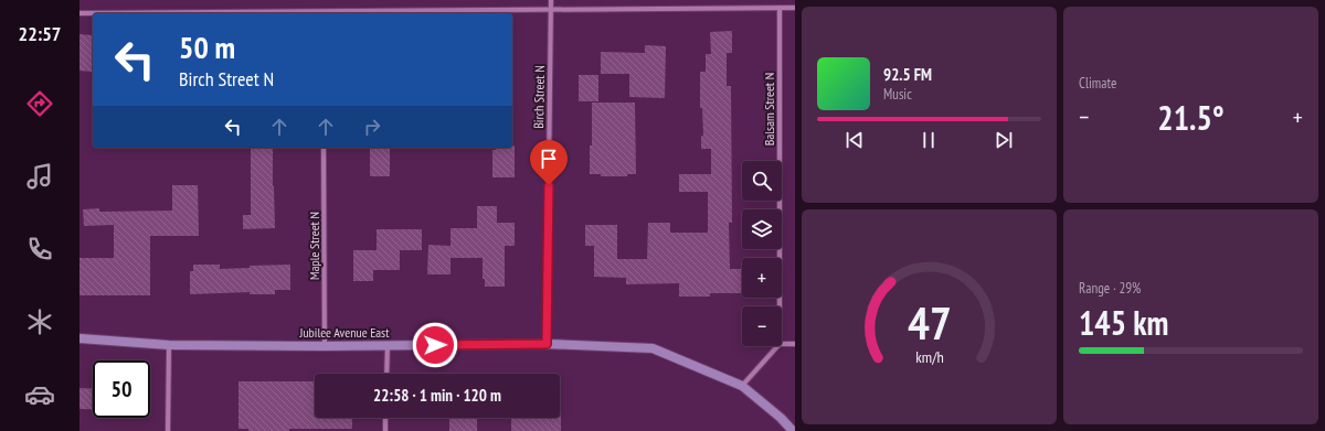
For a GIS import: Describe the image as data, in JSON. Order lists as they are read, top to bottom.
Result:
{
  "streets": {
    "main road": ["Jubilee Avenue East"],
    "street": ["Birch Street N", "Balsam Street N", "Maple Street N"]
  },
  "crossings": [
    ["Birch Street N", "Jubilee Avenue East"],
    ["Maple Street N", "Jubilee Avenue East"]
  ],
  "page": {
    "tabs": "22:57",
    "tile": [
      "Climate",
      ["Range · 29%", "145 km"]
    ],
    "turn": ["50 m", "Birch Street N"],
    "song": ["92.5 FM", "Music"],
    "heat": ["−", "21.5°", "+"],
    "map_buttons": ["+", "−"],
    "limit": "50",
    "trip": "22:58 · 1 min · 120 m",
    "gauge": ["47", "km/h"]
  }
}
